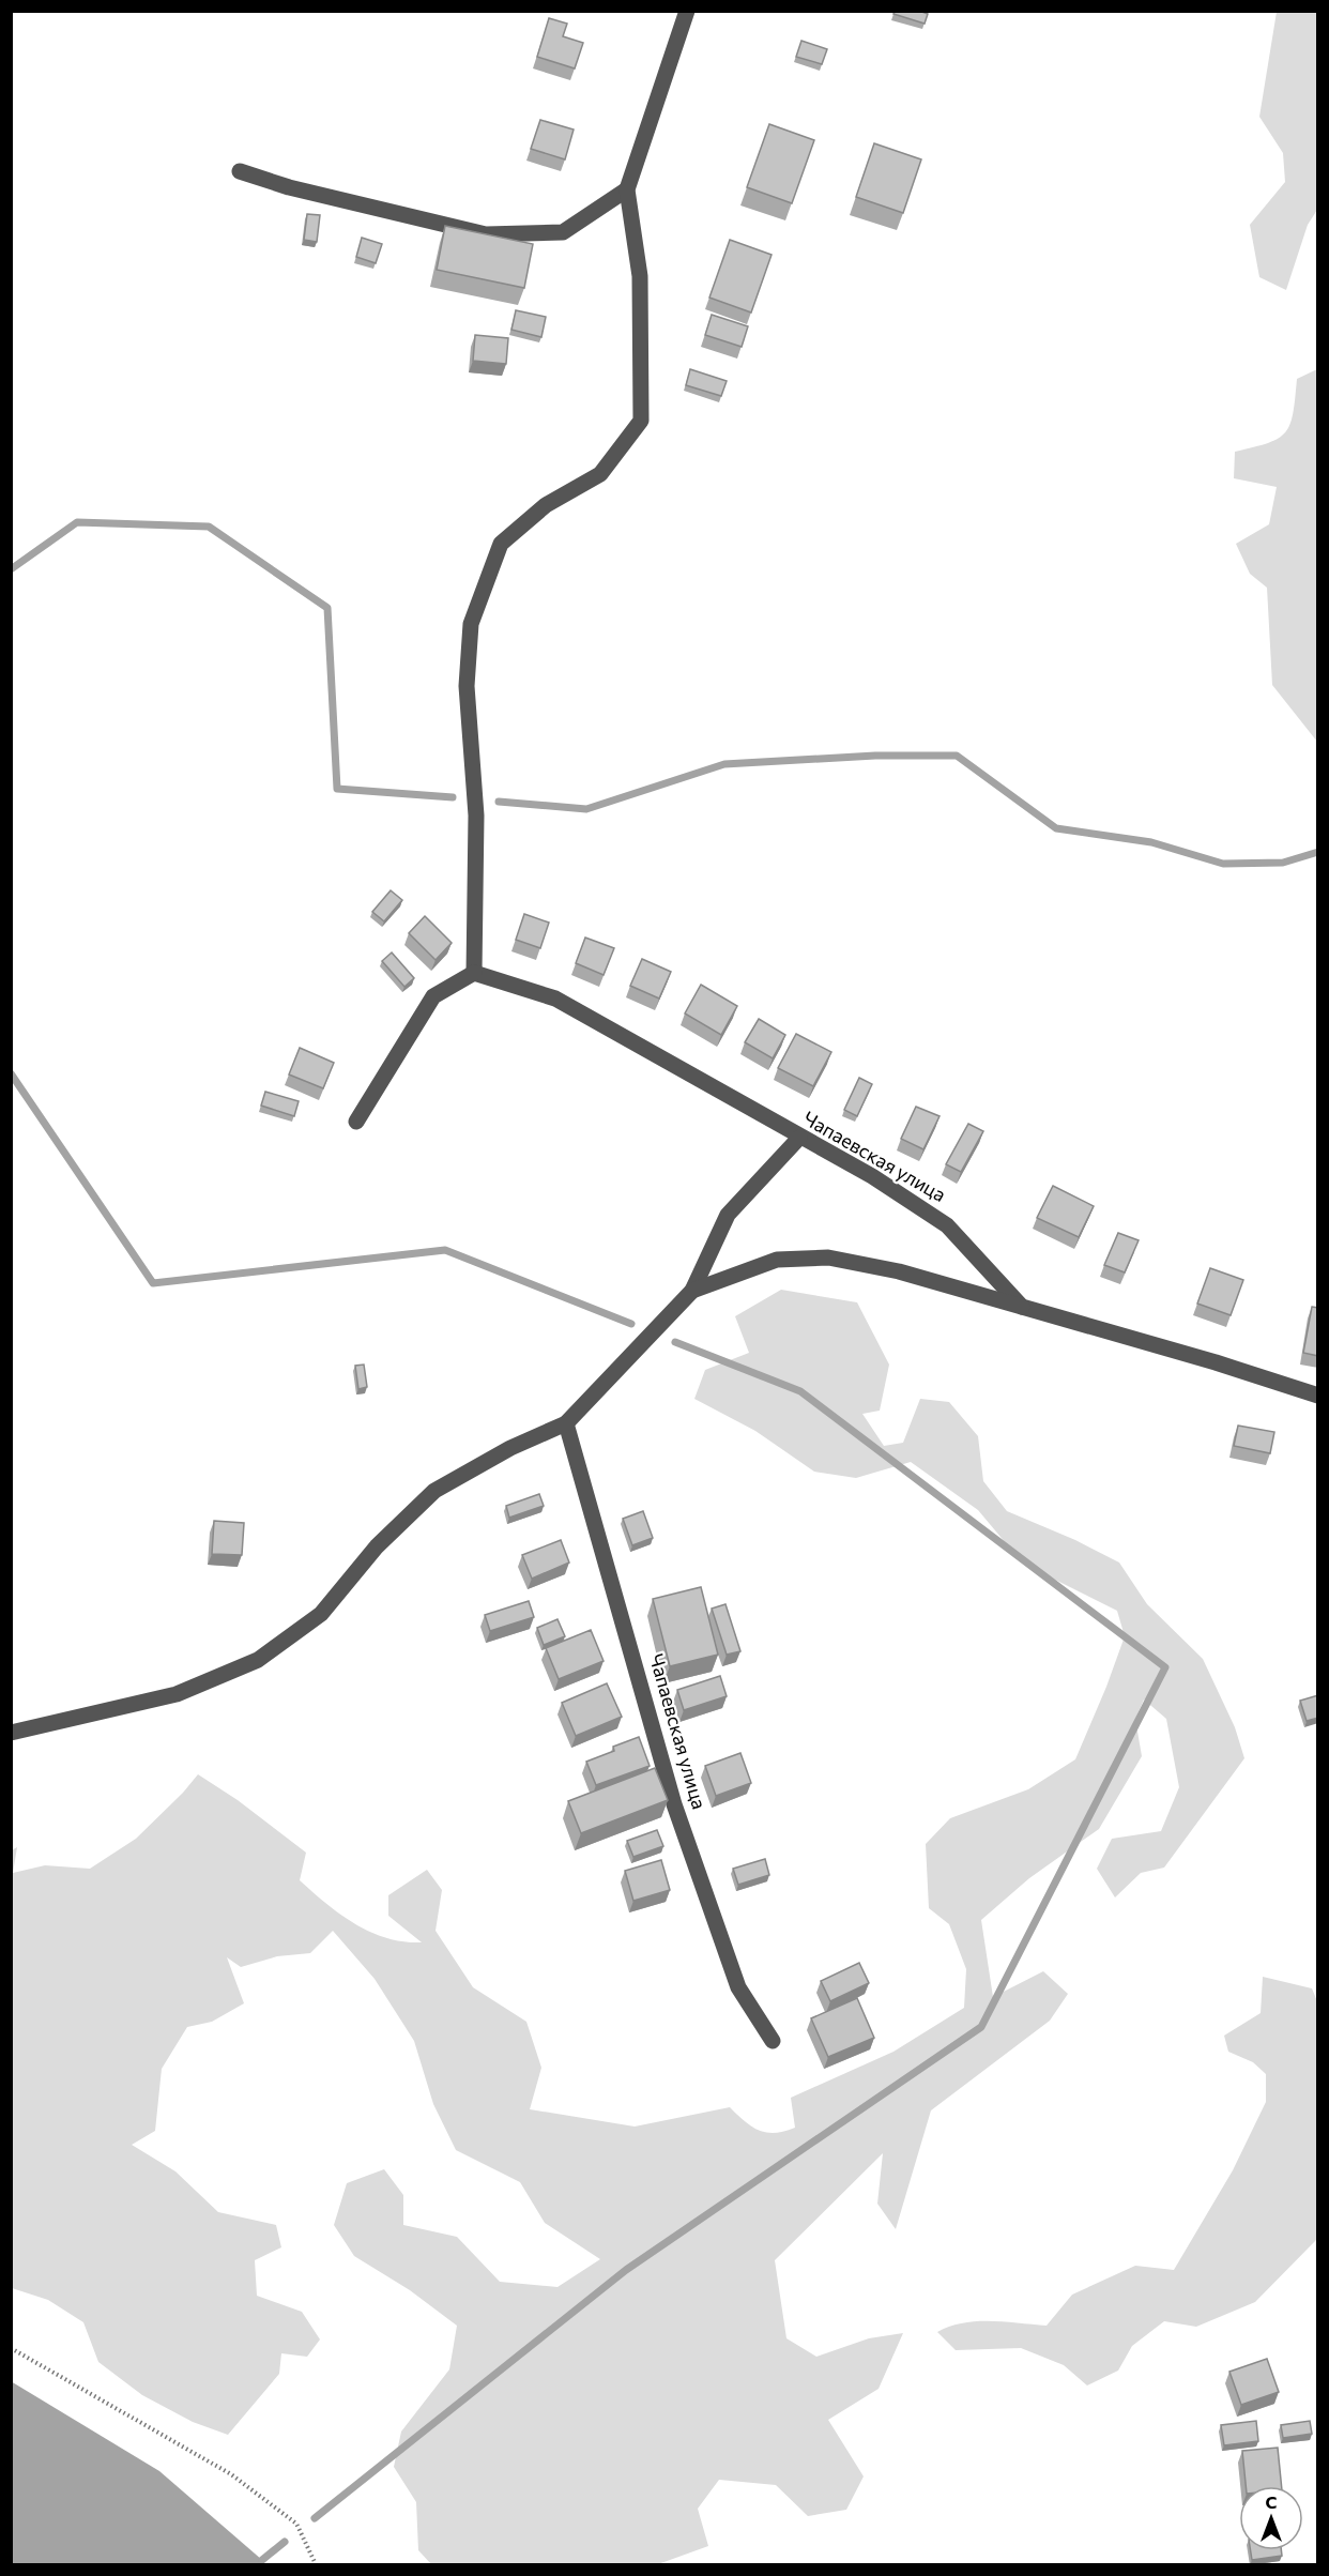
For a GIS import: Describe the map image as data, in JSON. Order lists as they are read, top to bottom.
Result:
{
  "streets": {
    "street": ["Чапаевская улица"]
  },
  "north": "top"
}
